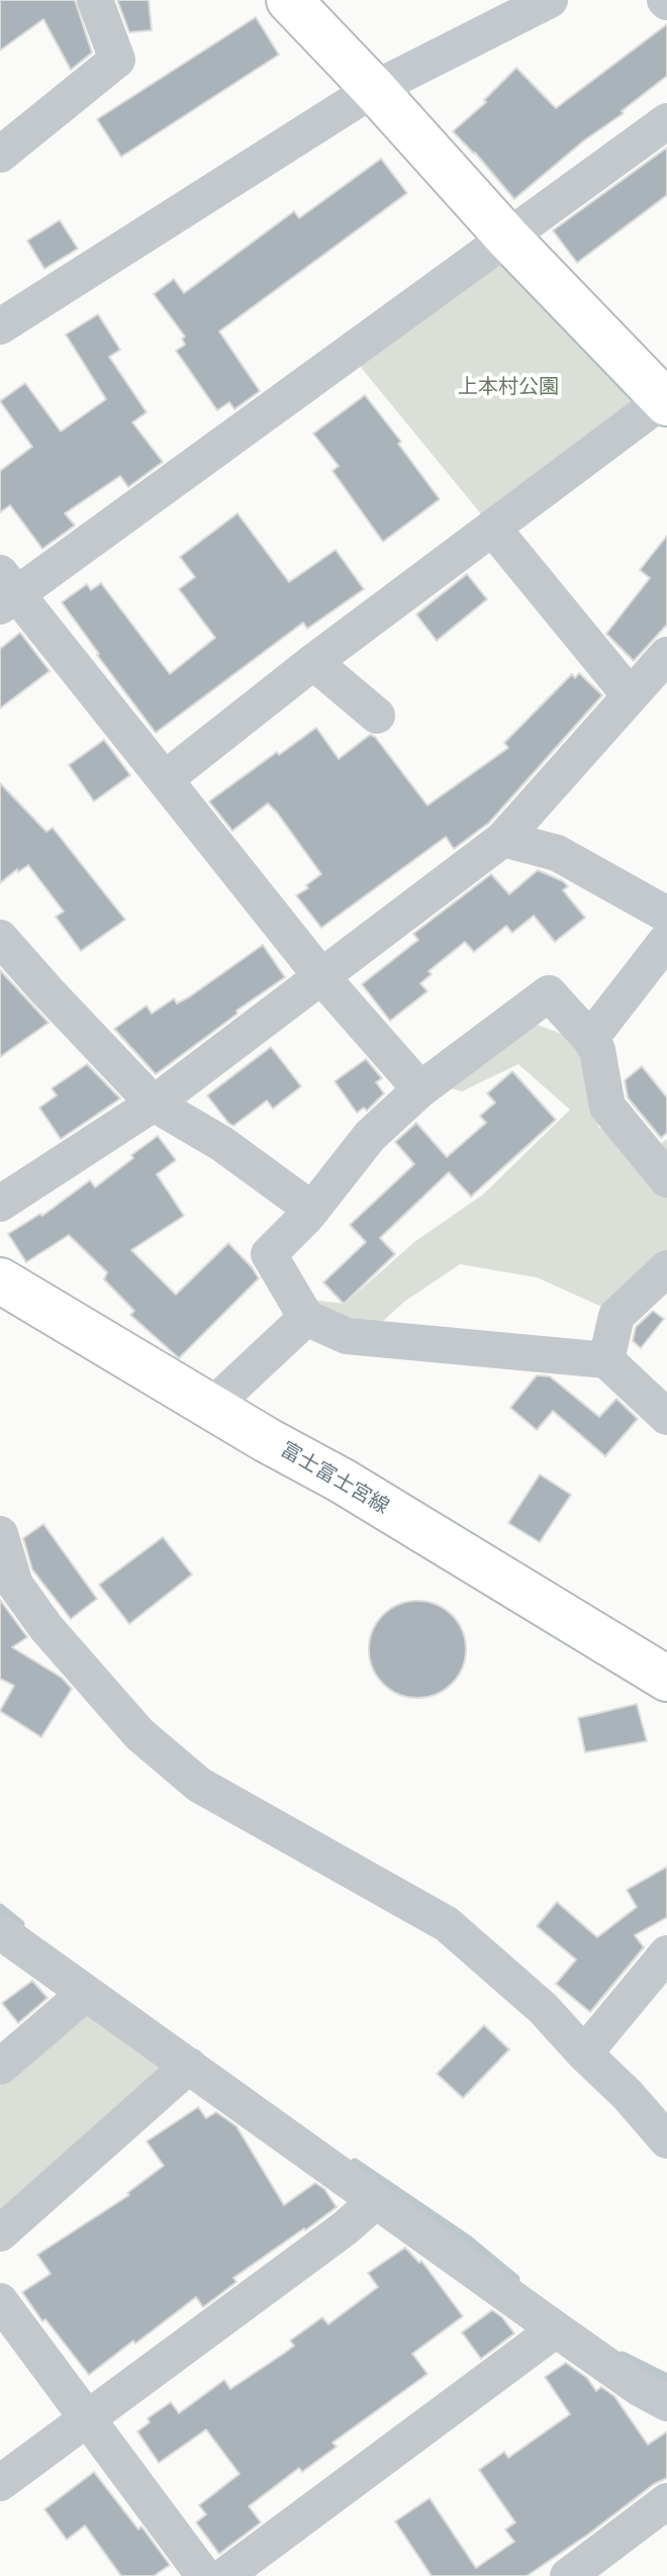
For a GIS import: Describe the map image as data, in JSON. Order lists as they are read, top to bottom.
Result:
{
  "streets": {
    "main road": ["富士富士宮線"]
  },
  "parks": ["上本村公園"]
}
